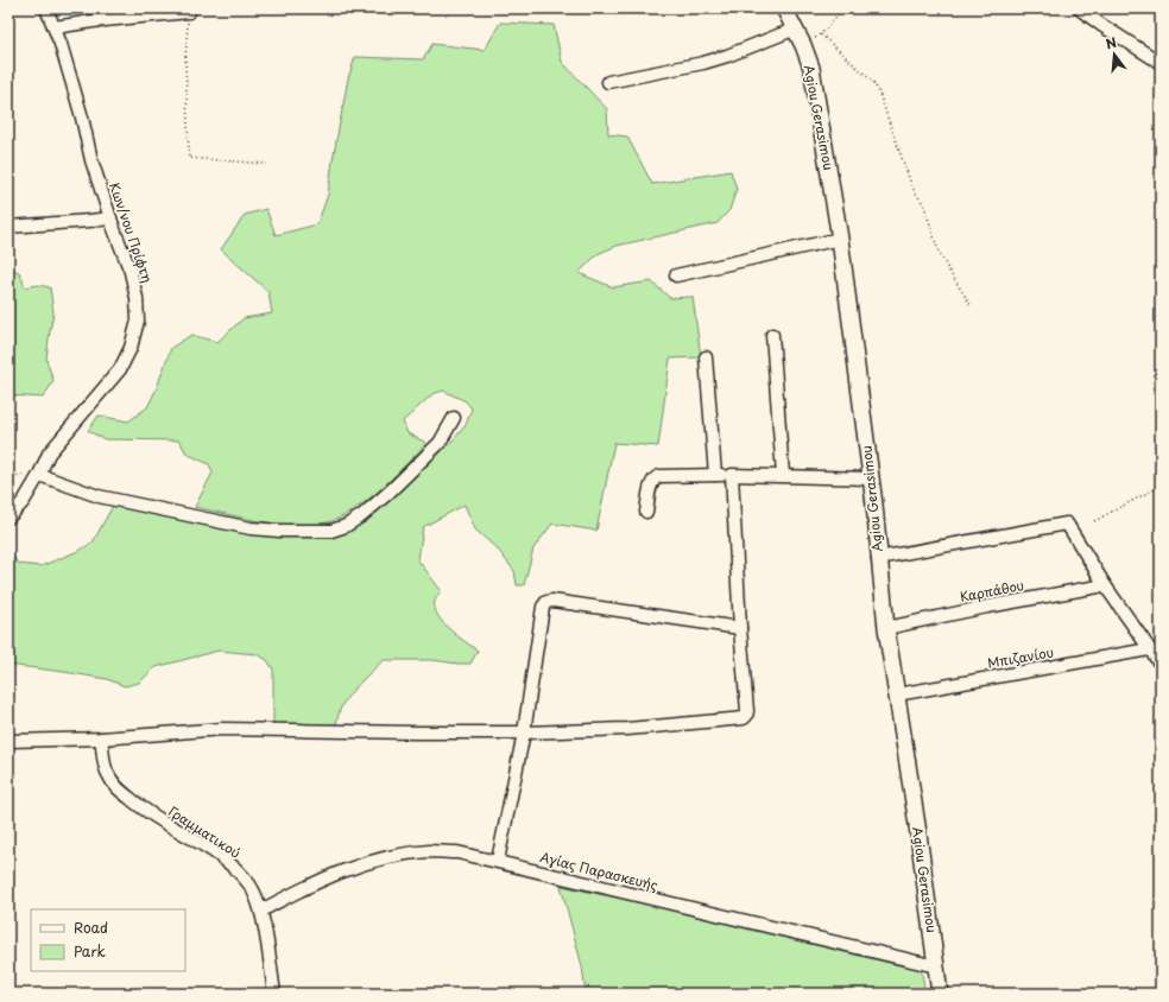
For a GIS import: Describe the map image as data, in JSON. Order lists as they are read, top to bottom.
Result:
{
  "streets": {
    "street": [
      "Agiou Gerasimou",
      "Κων/νου Πρίφτη",
      "Καρπάθου",
      "Μπιζανίου",
      "Γραμματικού",
      "Αγίας Παρασκευής"
    ]
  },
  "crossings": [
    ["Agiou Gerasimou", "Καρπάθου"],
    ["Agiou Gerasimou", "Μπιζανίου"],
    ["Agiou Gerasimou", "Αγίας Παρασκευής"],
    ["Γραμματικού", "Αγίας Παρασκευής"]
  ],
  "legend": ["Road", "Park"],
  "north": "top"
}
